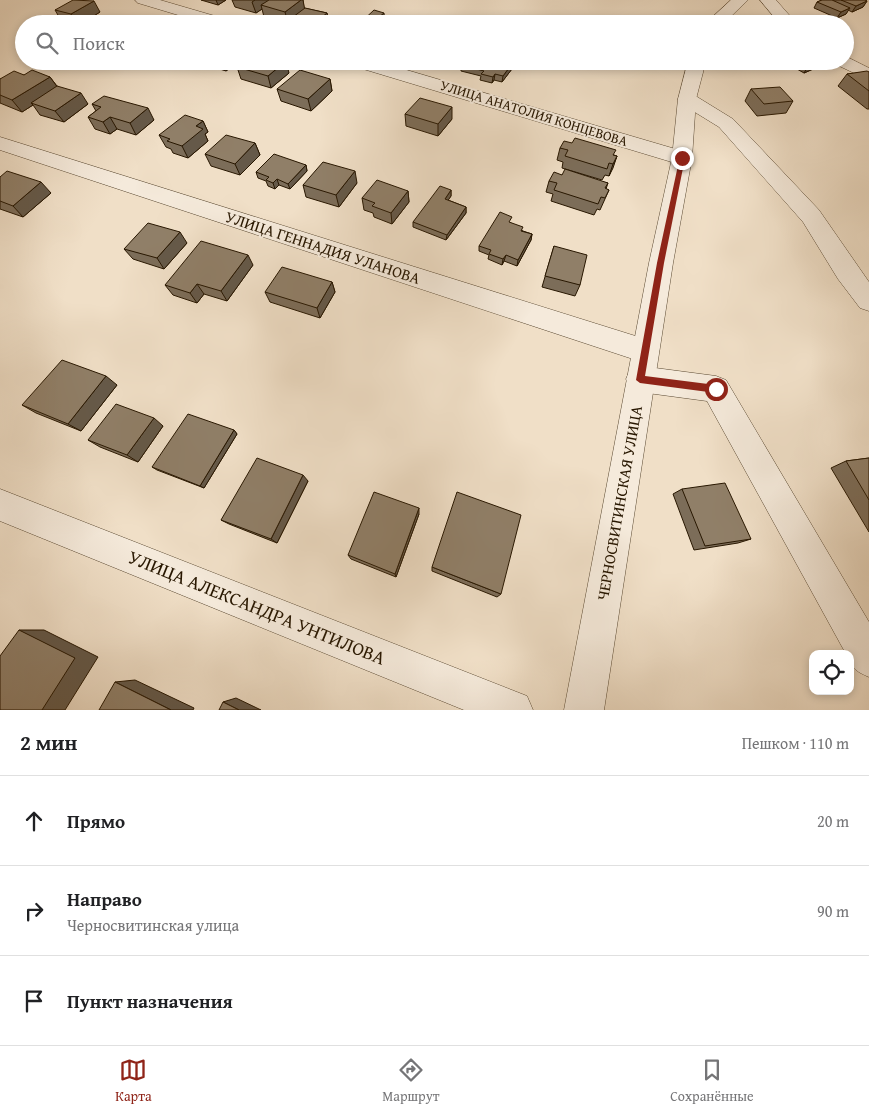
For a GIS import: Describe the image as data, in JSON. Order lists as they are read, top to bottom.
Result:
{
  "streets": {
    "street": [
      "УЛИЦА АНАТОЛИЯ КОНЦЕВОВА",
      "УЛИЦА ГЕННАДИЯ УЛАНОВА",
      "ЧЕРНОСВИТИНСКАЯ УЛИЦА",
      "УЛИЦА АЛЕКСАНДРА УНТИЛОВА"
    ]
  },
  "crossings": [
    ["УЛИЦА АНАТОЛИЯ КОНЦЕВОВА", "ЧЕРНОСВИТИНСКАЯ УЛИЦА"],
    ["УЛИЦА ГЕННАДИЯ УЛАНОВА", "ЧЕРНОСВИТИНСКАЯ УЛИЦА"]
  ],
  "page": {
    "search": "Поиск",
    "heading": ["2 мин", "Пешком · 110 m"],
    "list": [
      ["Прямо", "20 m"],
      ["Направо", "Черносвитинская улица", "90 m"],
      "Пункт назначения"
    ],
    "nav": ["Карта", "Маршрут", "Сохранённые"]
  }
}
